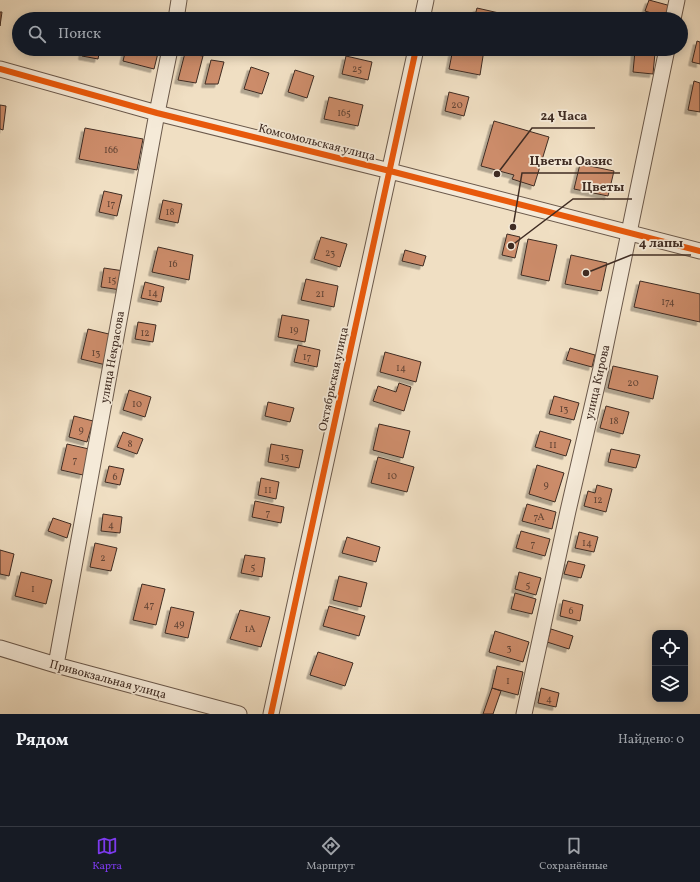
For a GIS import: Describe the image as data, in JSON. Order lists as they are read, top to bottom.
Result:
{
  "streets": {
    "street": [
      "Комсомольская улица",
      "улица Некрасова",
      "Октябрьская улица",
      "улица Кирова",
      "Привокзальная улица"
    ]
  },
  "crossings": [
    ["Комсомольская улица", "улица Некрасова"],
    ["Комсомольская улица", "Октябрьская улица"],
    ["Комсомольская улица", "улица Кирова"],
    ["улица Некрасова", "Привокзальная улица"]
  ],
  "places": [
    "24 Часа",
    "Цветы Оазис",
    "Цветы",
    "4 лапы"
  ],
  "house_numbers": [
    "25",
    "20",
    "165",
    "166",
    "17",
    "18",
    "23",
    "16",
    "15",
    "14",
    "21",
    "174",
    "19",
    "12",
    "13",
    "17",
    "14",
    "20",
    "10",
    "13",
    "18",
    "9",
    "8",
    "11",
    "13",
    "7",
    "10",
    "6",
    "9",
    "11",
    "12",
    "7",
    "7А",
    "4",
    "14",
    "7",
    "2",
    "5",
    "5",
    "1",
    "47",
    "6",
    "49",
    "1А",
    "3",
    "1",
    "4"
  ],
  "page": {
    "search": "Поиск",
    "heading": ["Рядом", "Найдено: 0"],
    "nav": ["Карта", "Маршрут", "Сохранённые"]
  }
}
